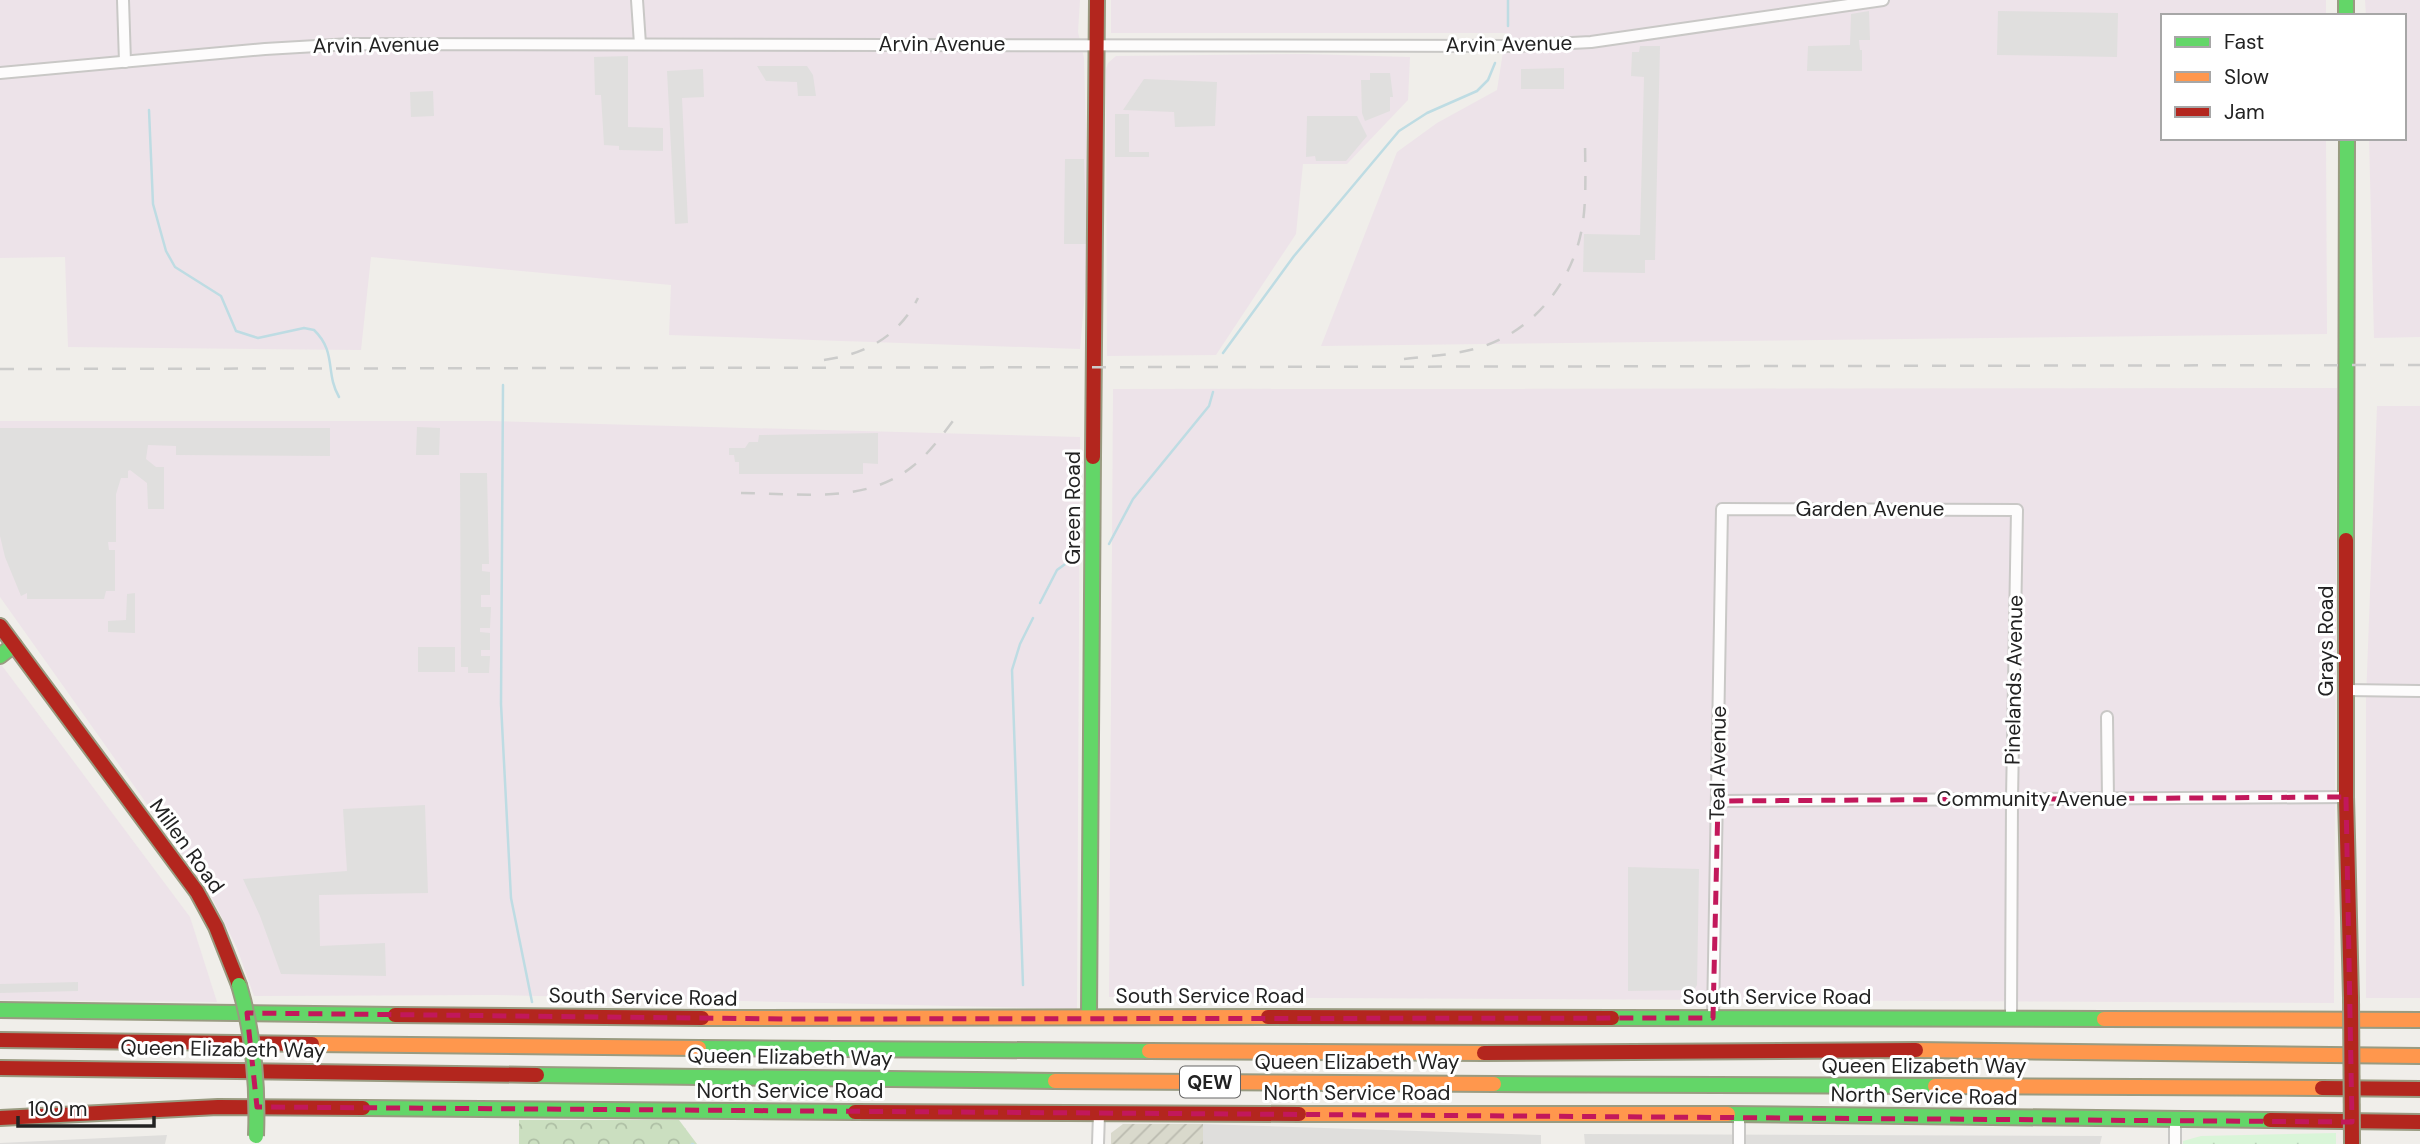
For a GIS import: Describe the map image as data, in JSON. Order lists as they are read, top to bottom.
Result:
{
  "streets": {
    "main road": [
      "Green Road",
      "Grays Road",
      "Millen Road",
      "South Service Road",
      "Queen Elizabeth Way",
      "QEW",
      "North Service Road"
    ],
    "street": [
      "Arvin Avenue",
      "Garden Avenue",
      "Pinelands Avenue",
      "Teal Avenue",
      "Community Avenue"
    ]
  },
  "crossings": [
    ["Arvin Avenue", "Green Road"],
    ["Green Road", "South Service Road"],
    ["Garden Avenue", "Pinelands Avenue"],
    ["Garden Avenue", "Teal Avenue"],
    ["Grays Road", "Community Avenue"],
    ["Pinelands Avenue", "Community Avenue"],
    ["Pinelands Avenue", "South Service Road"],
    ["Teal Avenue", "Community Avenue"],
    ["Teal Avenue", "South Service Road"]
  ],
  "legend": ["Fast", "Slow", "Jam"],
  "scale_bar": "100 m"
}
